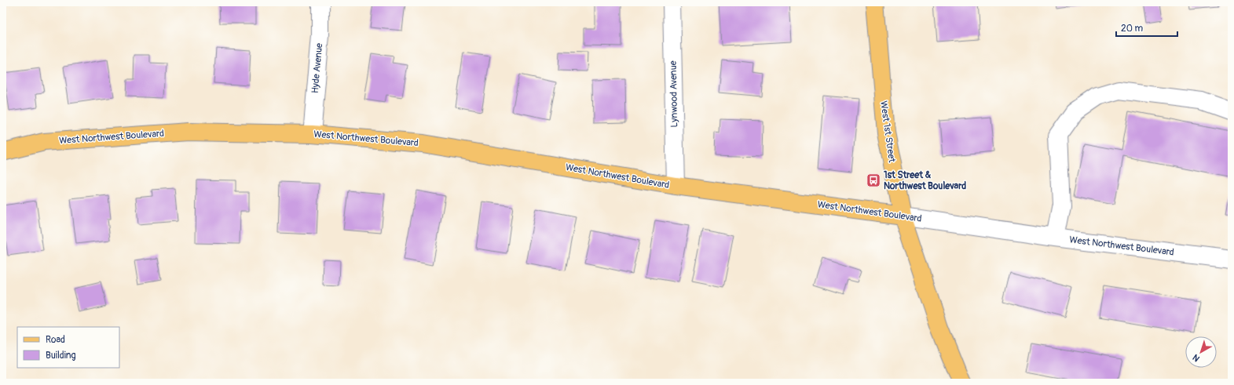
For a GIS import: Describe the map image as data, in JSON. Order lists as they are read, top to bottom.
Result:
{
  "streets": {
    "main road": ["West 1st Street", "West Northwest Boulevard"],
    "street": ["Hyde Avenue", "Lynwood Avenue"]
  },
  "crossings": [
    ["Hyde Avenue", "West Northwest Boulevard"],
    ["Lynwood Avenue", "West Northwest Boulevard"],
    ["West 1st Street", "West Northwest Boulevard"]
  ],
  "places": {
    "bus stop": ["1st Street & Northwest Boulevard"]
  },
  "legend": ["Road", "Building"],
  "scale_bar": "20 m",
  "north": "bottom left"
}
